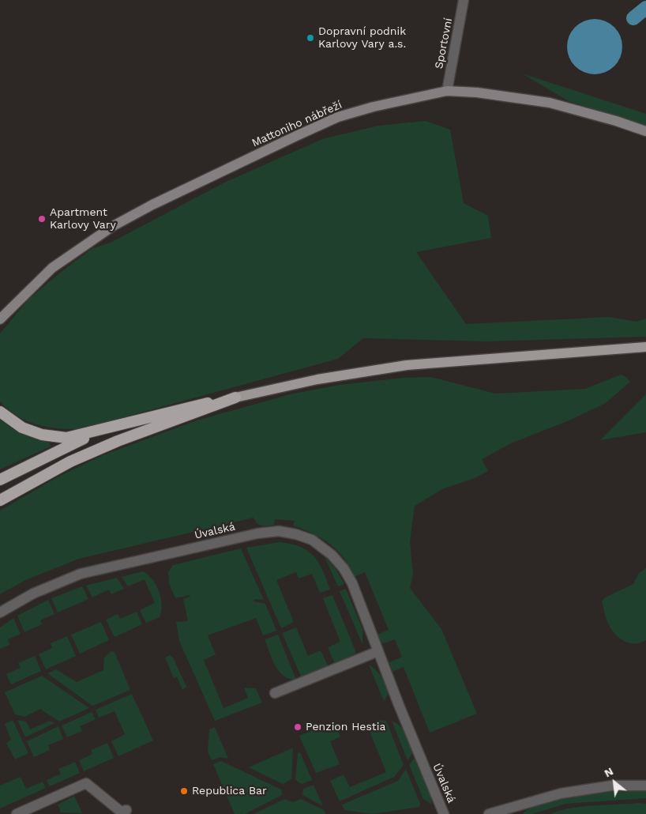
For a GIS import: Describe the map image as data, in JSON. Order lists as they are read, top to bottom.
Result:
{
  "streets": {
    "main road": ["Mattoniho nábřeží"],
    "street": ["Sportovní", "Úvalská"]
  },
  "crossings": [
    ["Sportovní", "Mattoniho nábřeží"]
  ],
  "places": [
    "Dopravní podnik Karlovy Vary a.s.",
    "Apartment Karlovy Vary",
    "Penzion Hestia",
    "Republica Bar"
  ],
  "north": "top left"
}
